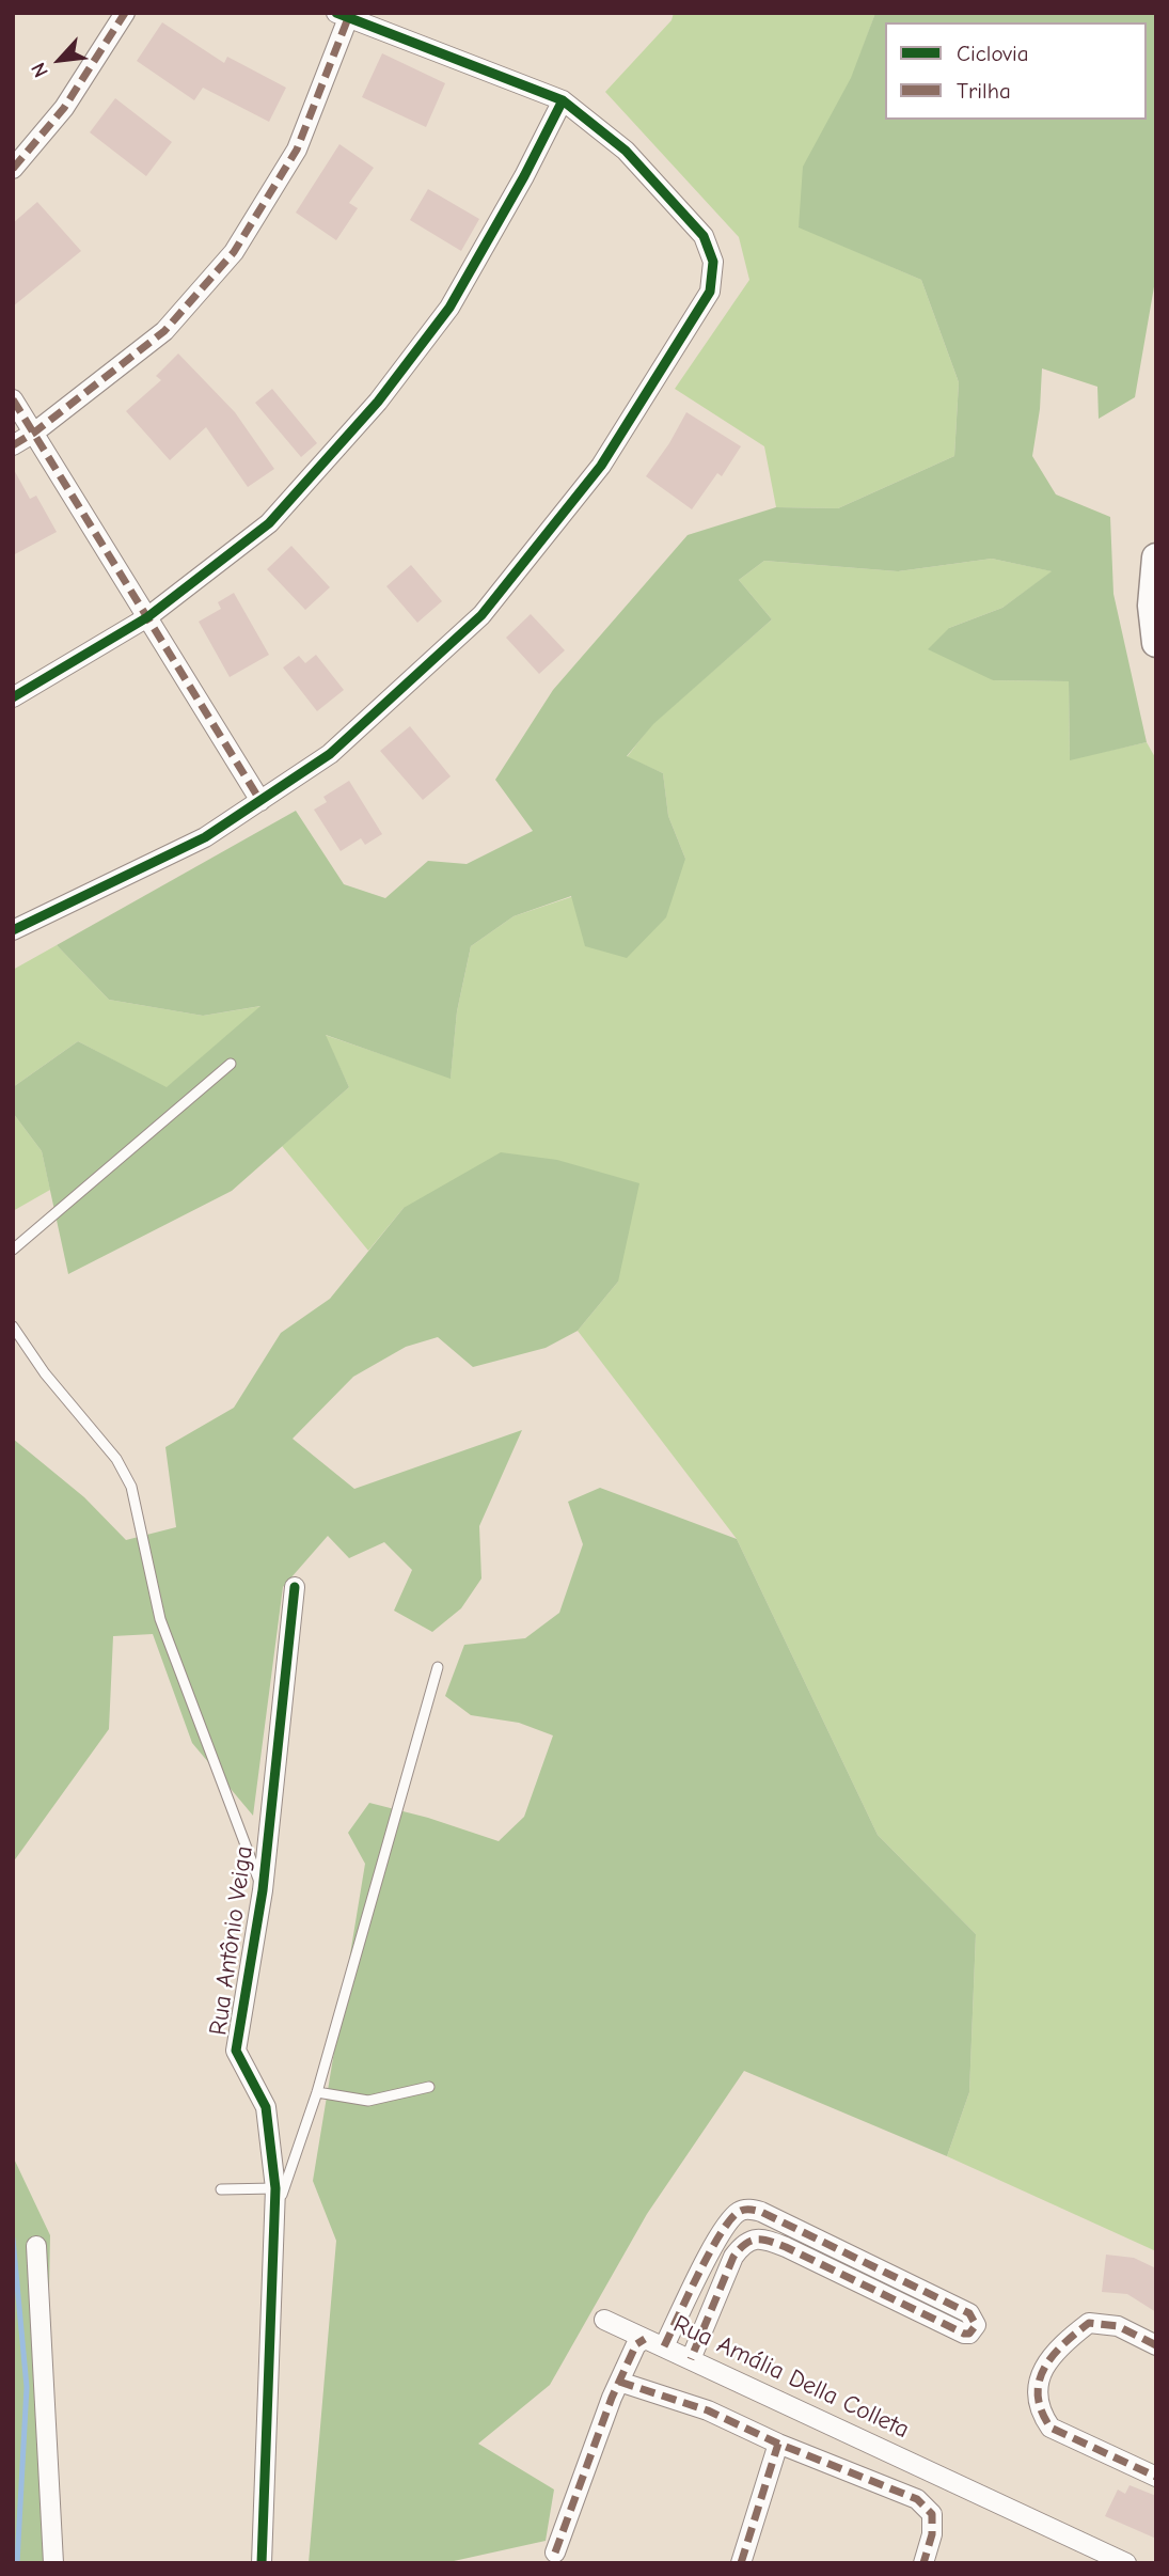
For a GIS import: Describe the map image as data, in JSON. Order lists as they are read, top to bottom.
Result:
{
  "streets": {
    "street": ["Rua Antônio Veiga", "Rua Amália Della Colleta"]
  },
  "legend": ["Ciclovia", "Trilha"],
  "north": "bottom left"
}
